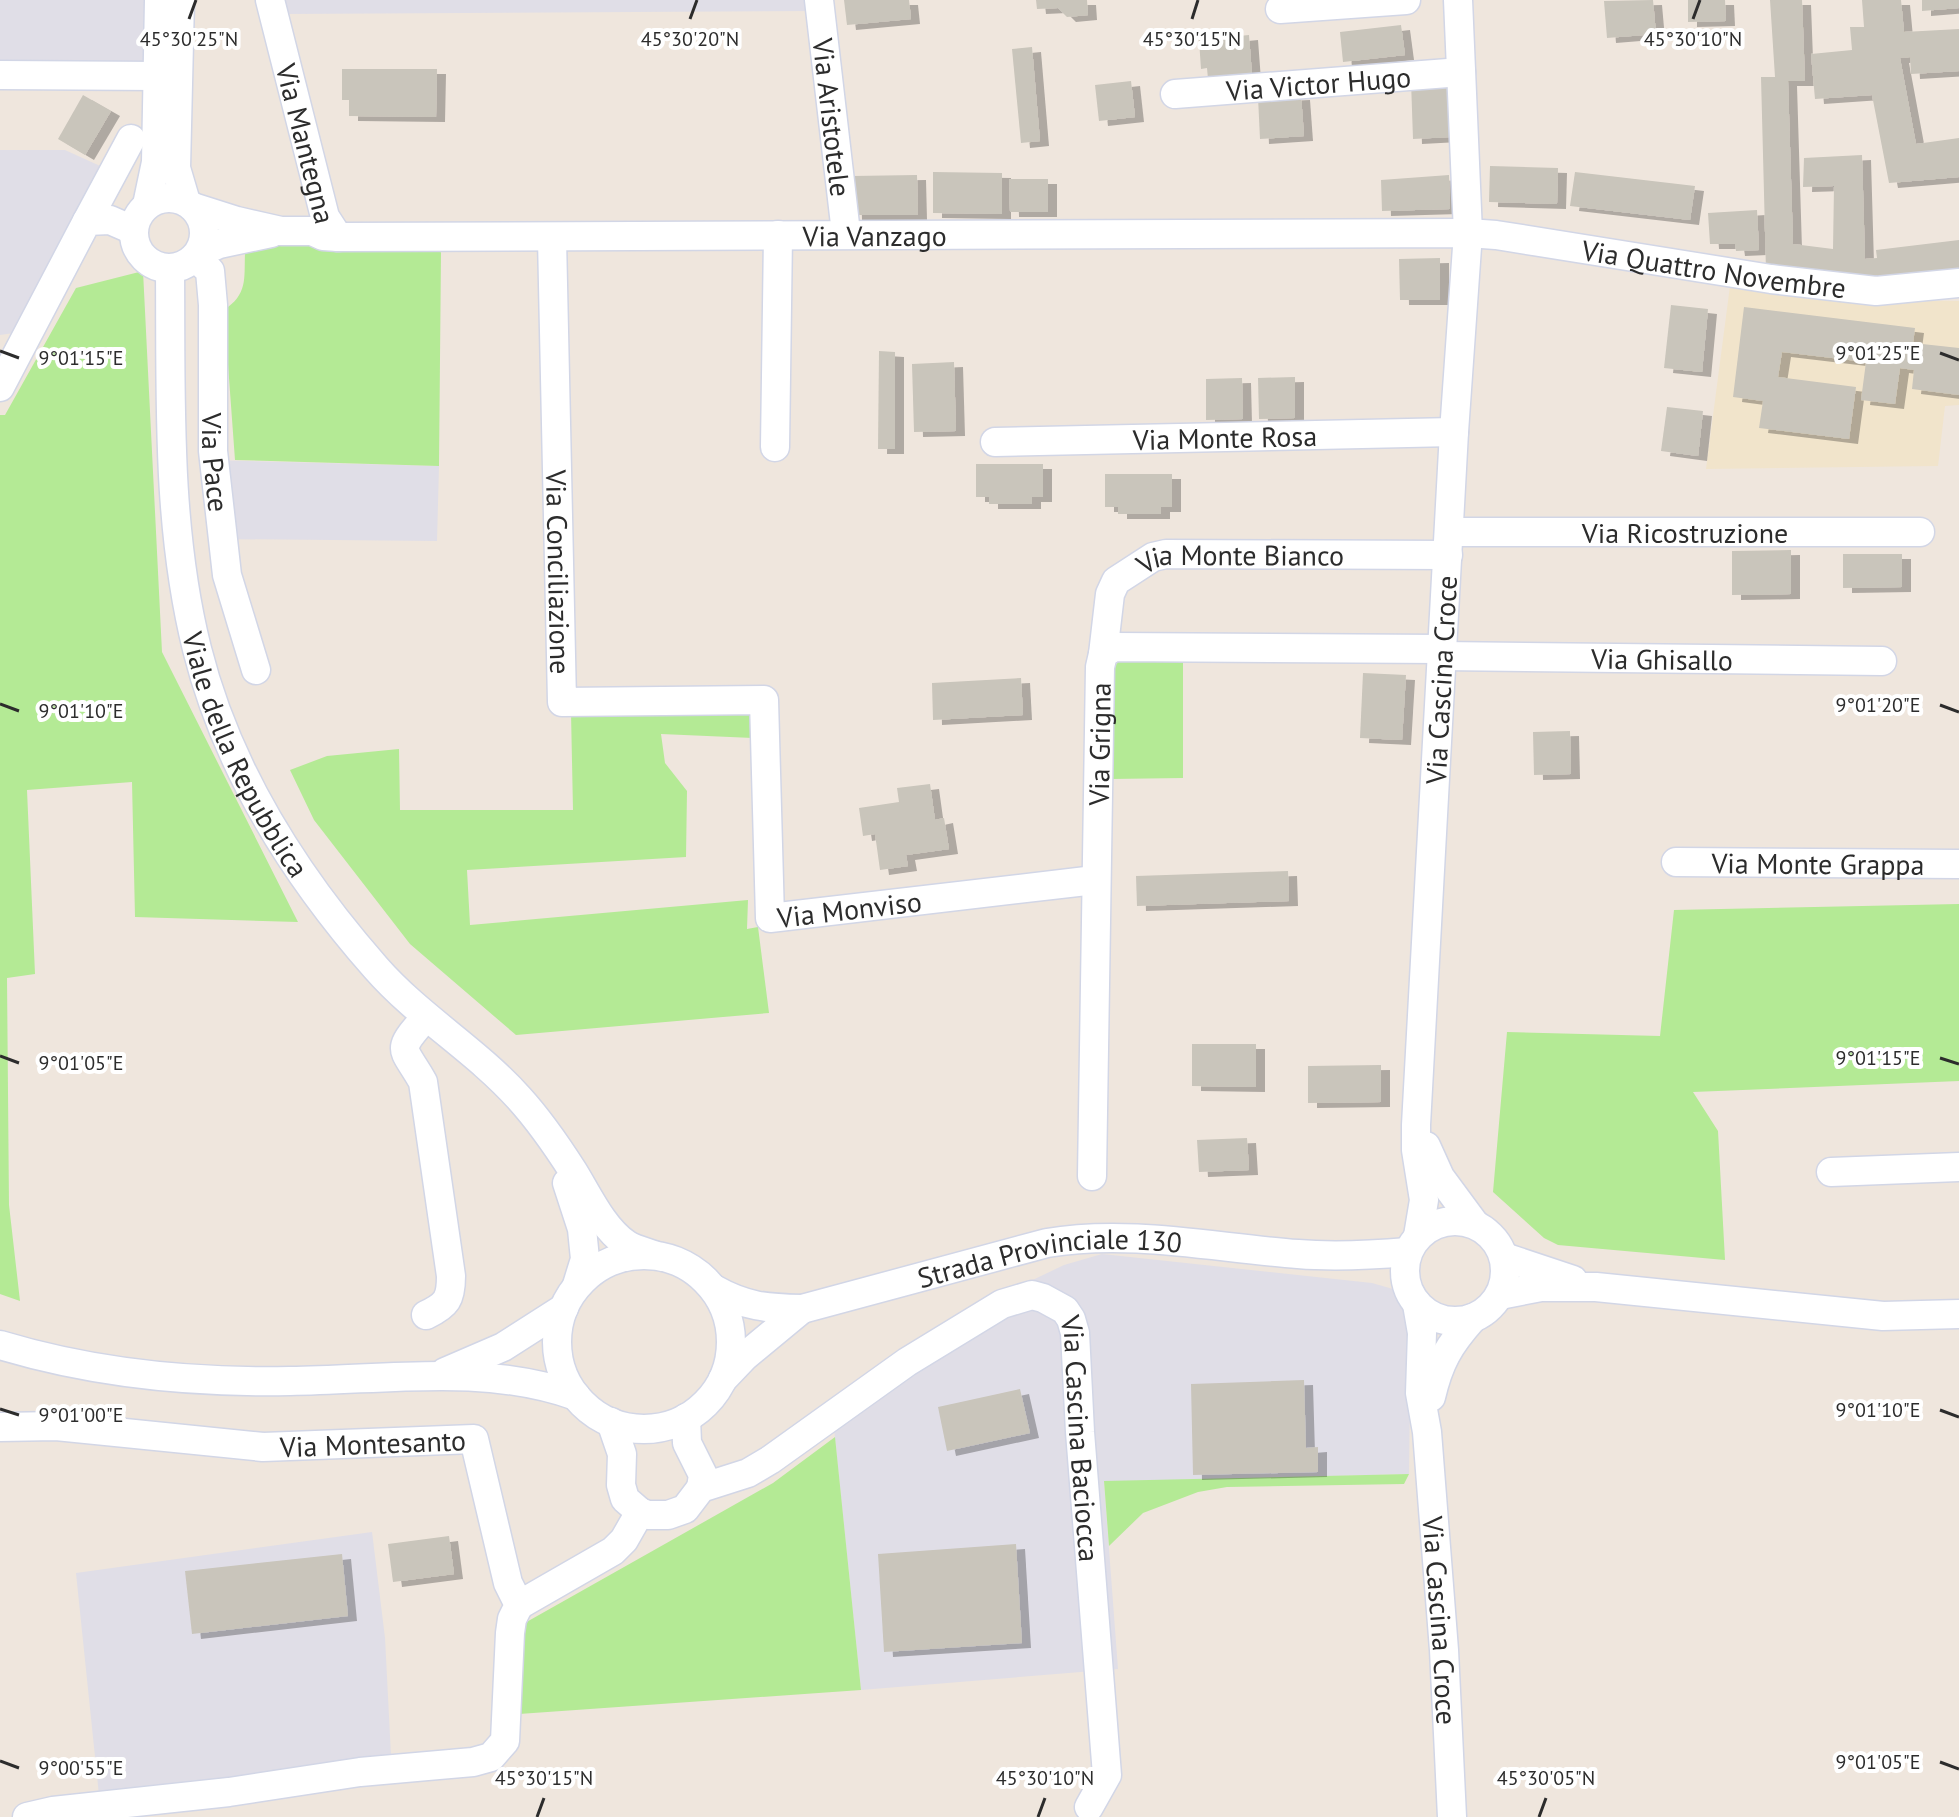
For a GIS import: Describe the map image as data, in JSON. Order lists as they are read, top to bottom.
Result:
{
  "streets": {
    "street": [
      "Via Victor Hugo",
      "Via Aristotele",
      "Via Mantegna",
      "Via Vanzago",
      "Via Quattro Novembre",
      "Via Monte Rosa",
      "Via Pace",
      "Via Ricostruzione",
      "Via Monte Bianco",
      "Via Conciliazione",
      "Via Ghisallo",
      "Via Cascina Croce",
      "Via Grigna",
      "Viale della Repubblica",
      "Via Monte Grappa",
      "Via Monviso",
      "Strada Provinciale 130",
      "Via Cascina Baciocca",
      "Via Montesanto"
    ]
  },
  "crossings": [
    ["Via Victor Hugo", "Via Cascina Croce"],
    ["Via Aristotele", "Via Vanzago"],
    ["Via Mantegna", "Via Vanzago"],
    ["Via Vanzago", "Via Quattro Novembre"],
    ["Via Vanzago", "Via Pace"],
    ["Via Vanzago", "Via Conciliazione"],
    ["Via Vanzago", "Via Cascina Croce"],
    ["Via Vanzago", "Viale della Repubblica"],
    ["Via Quattro Novembre", "Via Cascina Croce"],
    ["Via Monte Rosa", "Via Cascina Croce"],
    ["Via Pace", "Viale della Repubblica"],
    ["Via Ricostruzione", "Via Monte Bianco"],
    ["Via Ricostruzione", "Via Cascina Croce"],
    ["Via Monte Bianco", "Via Cascina Croce"],
    ["Via Monte Bianco", "Via Grigna"],
    ["Via Conciliazione", "Via Monviso"],
    ["Via Ghisallo", "Via Cascina Croce"],
    ["Via Ghisallo", "Via Grigna"],
    ["Via Cascina Croce", "Via Grigna"],
    ["Via Cascina Croce", "Strada Provinciale 130"],
    ["Via Grigna", "Via Monviso"],
    ["Viale della Repubblica", "Strada Provinciale 130"]
  ],
  "coordinates": [
    "45°30'20\"N",
    "45°30'15\"N",
    "45°30'25\"N",
    "45°30'10\"N",
    "9°01'25\"E",
    "9°01'15\"E",
    "9°01'20\"E",
    "9°01'10\"E",
    "9°01'05\"E",
    "9°01'00\"E",
    "9°00'55\"E",
    "45°30'05\"N"
  ]
}
